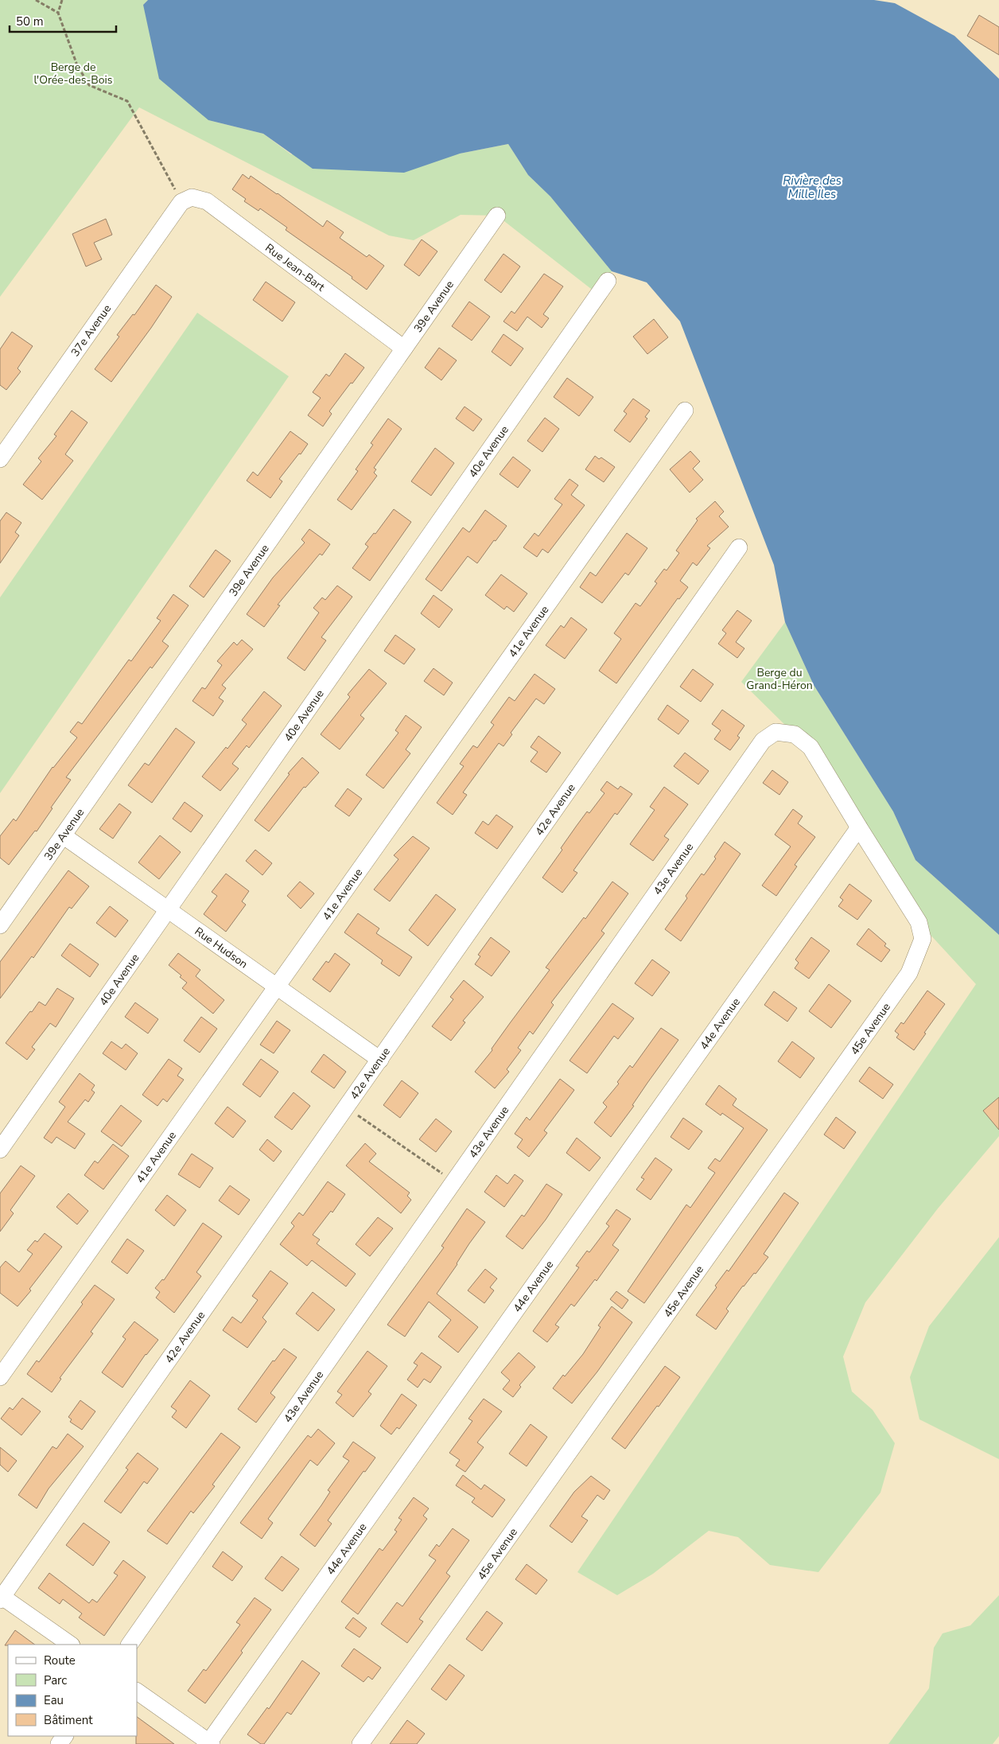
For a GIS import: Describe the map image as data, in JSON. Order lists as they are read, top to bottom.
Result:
{
  "streets": {
    "street": [
      "Rue Jean-Bart",
      "39e Avenue",
      "37e Avenue",
      "40e Avenue",
      "41e Avenue",
      "42e Avenue",
      "43e Avenue",
      "Rue Hudson",
      "44e Avenue",
      "45e Avenue"
    ]
  },
  "crossings": [
    ["Rue Jean-Bart", "39e Avenue"],
    ["Rue Jean-Bart", "37e Avenue"],
    ["39e Avenue", "Rue Hudson"],
    ["40e Avenue", "Rue Hudson"],
    ["41e Avenue", "Rue Hudson"],
    ["42e Avenue", "Rue Hudson"],
    ["43e Avenue", "44e Avenue"],
    ["43e Avenue", "45e Avenue"],
    ["44e Avenue", "45e Avenue"]
  ],
  "water": ["Rivière des Mille Îles"],
  "parks": ["Berge de l'Orée-des-Bois", "Berge du Grand-Héron"],
  "legend": [
    "Route",
    "Parc",
    "Eau",
    "Bâtiment"
  ],
  "scale_bar": "50 m"
}
